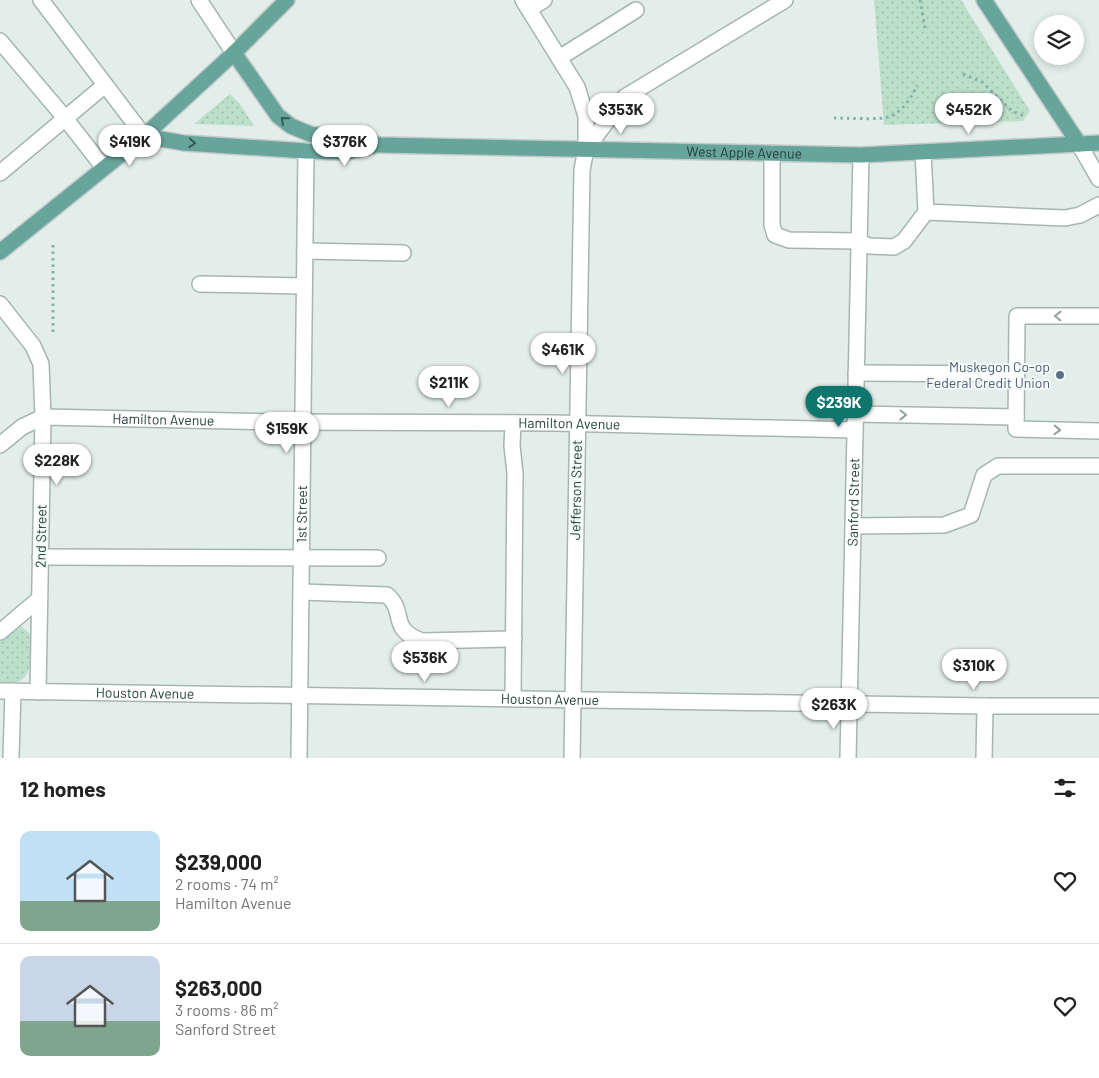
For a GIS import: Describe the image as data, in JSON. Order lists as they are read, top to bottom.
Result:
{
  "streets": {
    "main road": ["West Apple Avenue"],
    "street": [
      "Hamilton Avenue",
      "Jefferson Street",
      "Sanford Street",
      "1st Street",
      "2nd Street",
      "Houston Avenue"
    ]
  },
  "crossings": [
    ["West Apple Avenue", "Jefferson Street"],
    ["West Apple Avenue", "Sanford Street"],
    ["West Apple Avenue", "1st Street"],
    ["Hamilton Avenue", "Jefferson Street"],
    ["Hamilton Avenue", "Sanford Street"],
    ["Hamilton Avenue", "1st Street"],
    ["Hamilton Avenue", "2nd Street"],
    ["Jefferson Street", "Houston Avenue"],
    ["Sanford Street", "Houston Avenue"],
    ["1st Street", "Houston Avenue"],
    ["2nd Street", "Houston Avenue"]
  ],
  "places": ["Muskegon Co-op Federal Credit Union"],
  "page": {
    "price": [
      "$353K",
      "$452K",
      "$419K",
      "$376K",
      "$461K",
      "$211K",
      "$239K",
      "$159K",
      "$228K",
      "$536K",
      "$310K",
      "$263K"
    ],
    "heading": "12 homes",
    "list": [
      {
        "name": "$239,000",
        "note": "2 rooms · 74 m² · Hamilton Avenue"
      },
      {
        "name": "$263,000",
        "note": "3 rooms · 86 m² · Sanford Street"
      }
    ]
  }
}
